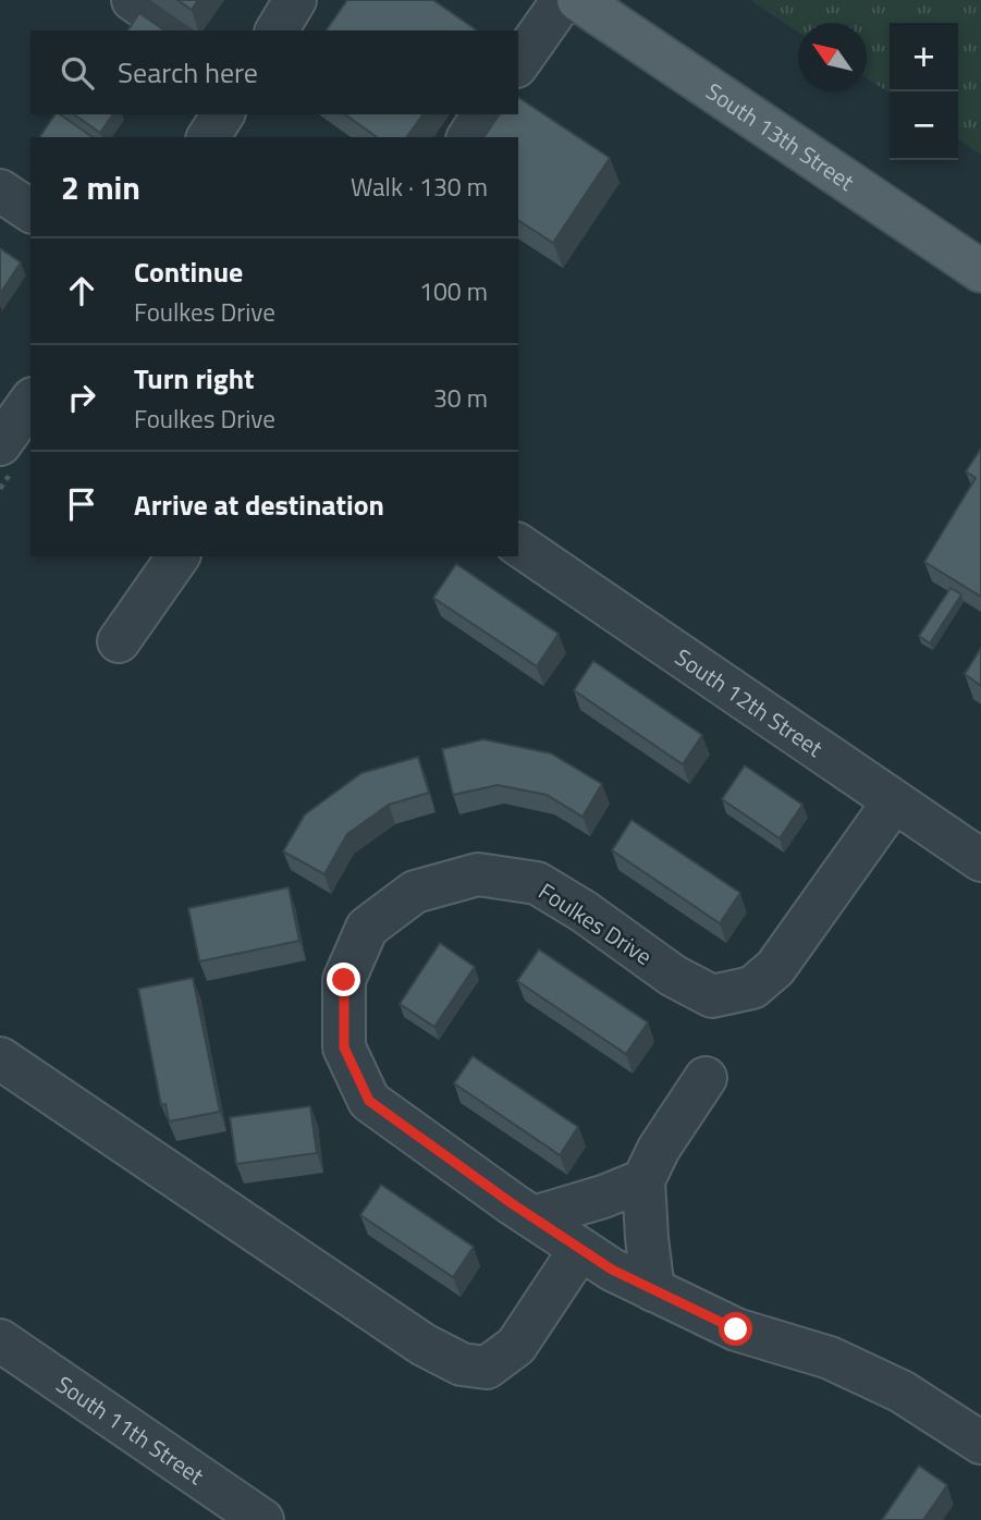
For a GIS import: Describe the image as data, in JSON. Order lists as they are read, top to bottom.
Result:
{
  "streets": {
    "main road": ["South 13th Street"],
    "street": ["South 12th Street", "Foulkes Drive", "South 11th Street"]
  },
  "crossings": [
    ["South 12th Street", "Foulkes Drive"]
  ],
  "north": "top left",
  "page": {
    "map_buttons": ["+", "−"],
    "search": "Search here",
    "heading": ["2 min", "Walk · 130 m"],
    "list": [
      ["Continue", "Foulkes Drive", "100 m"],
      ["Turn right", "Foulkes Drive", "30 m"],
      "Arrive at destination"
    ]
  }
}
